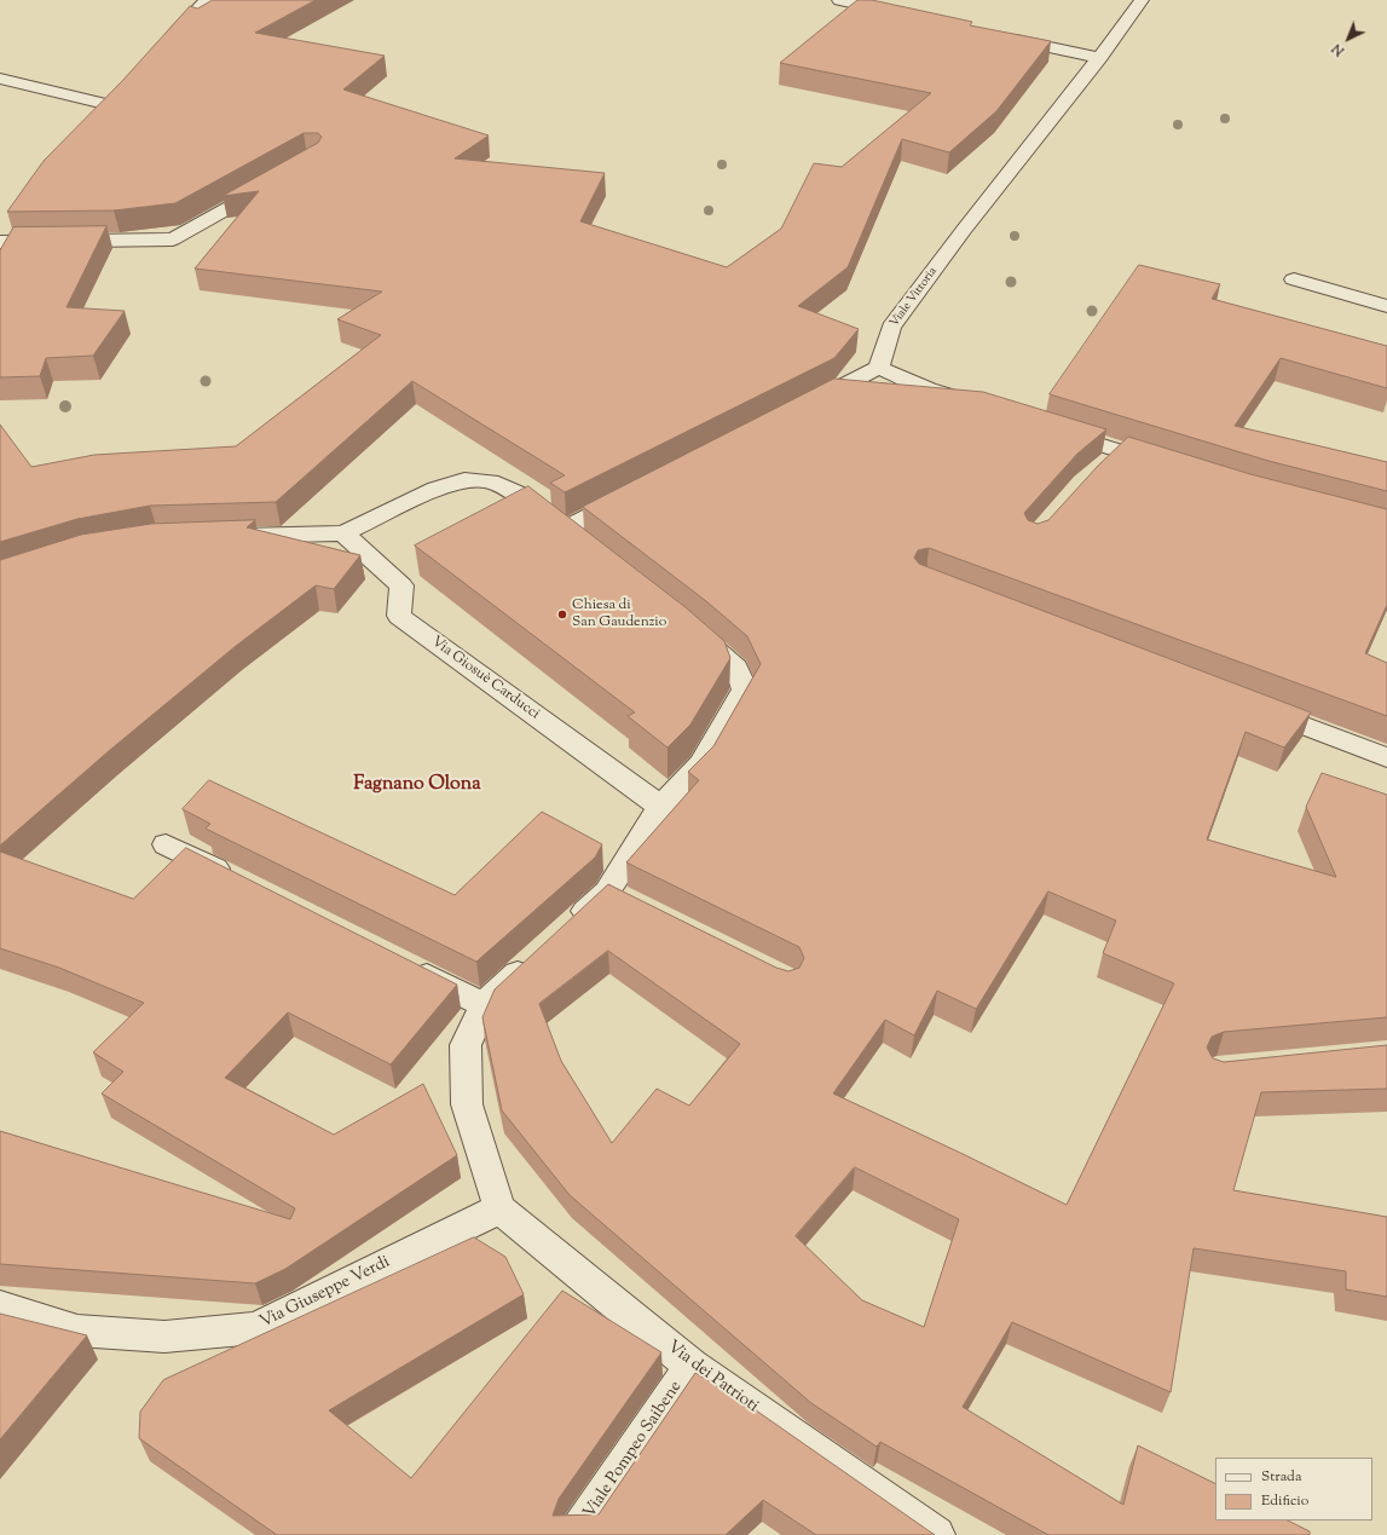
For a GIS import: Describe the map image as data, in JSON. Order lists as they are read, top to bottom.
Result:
{
  "streets": {
    "street": [
      "Viale Vittoria",
      "Via Giosuè Carducci",
      "Via Giuseppe Verdi",
      "Via dei Patrioti",
      "Viale Pompeo Saibene"
    ]
  },
  "crossings": [
    ["Via Giuseppe Verdi", "Via dei Patrioti"],
    ["Via dei Patrioti", "Viale Pompeo Saibene"]
  ],
  "districts": ["Fagnano Olona"],
  "places": ["Chiesa di San Gaudenzio"],
  "legend": ["Strada", "Edificio"],
  "north": "bottom left"
}
